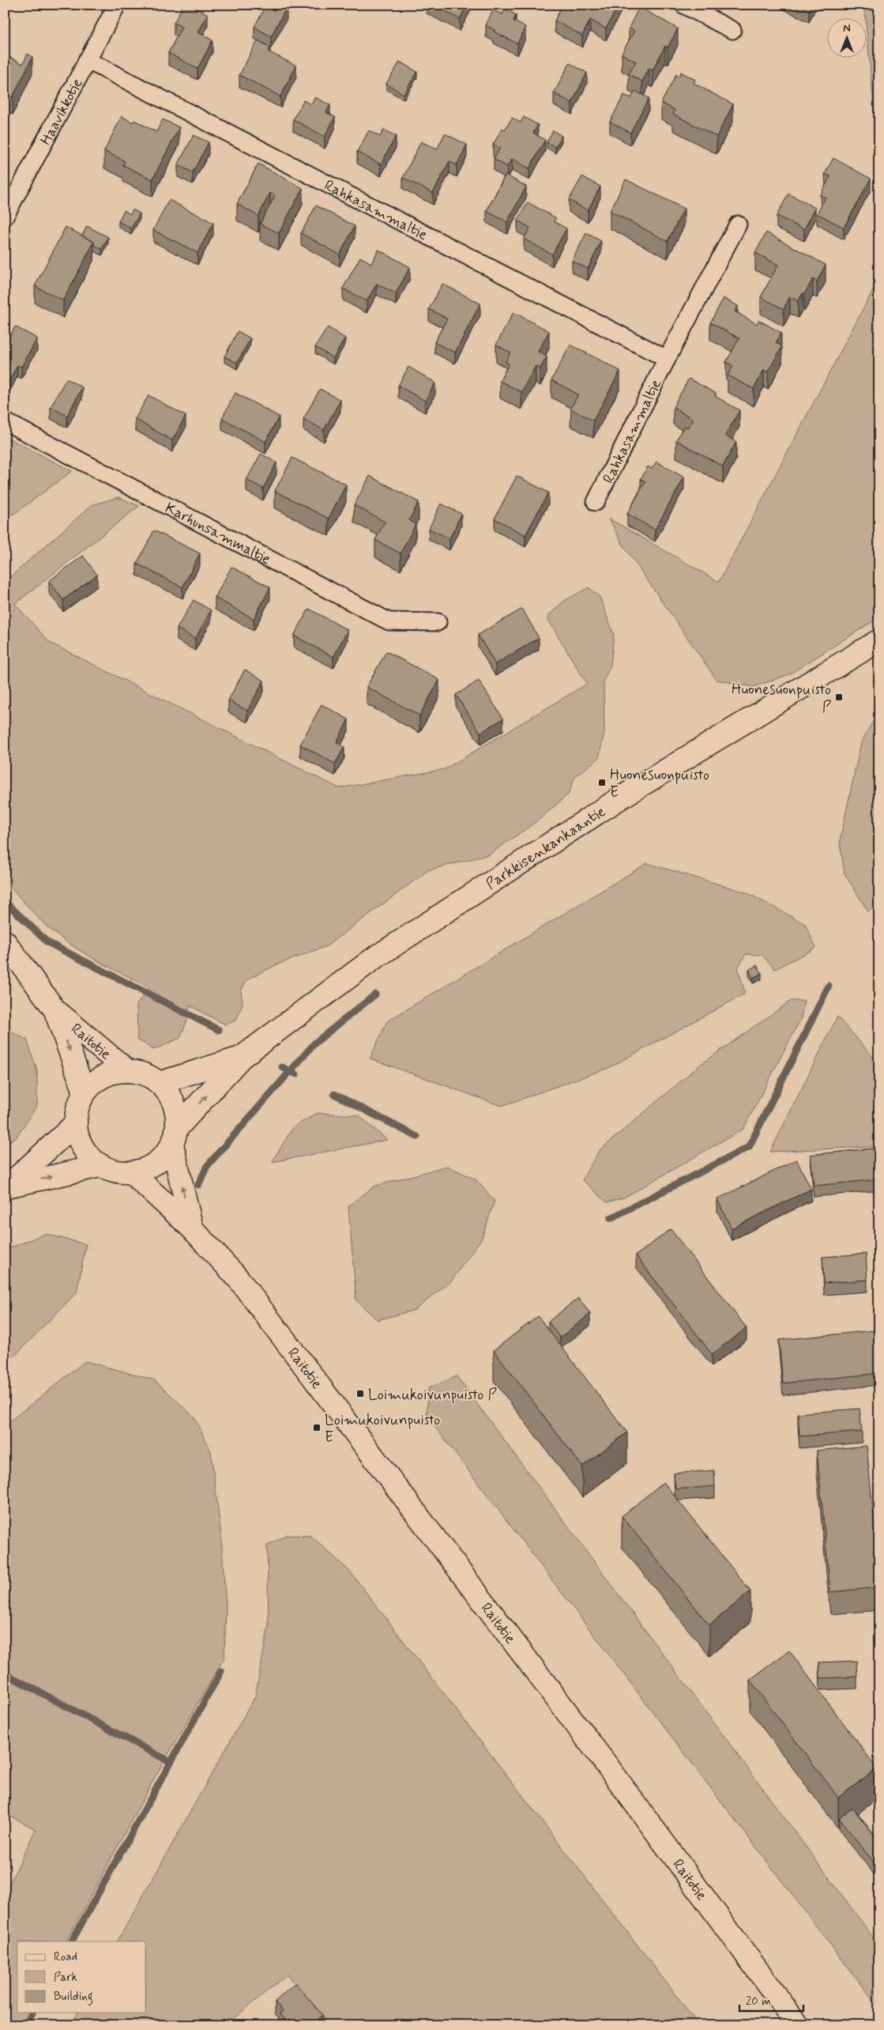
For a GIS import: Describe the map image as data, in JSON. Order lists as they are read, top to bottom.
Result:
{
  "streets": {
    "main road": ["Parkkisenkankaantie", "Raitotie"],
    "street": ["Haavikkotie", "Rahkasammaltie", "Karhunsammaltie"]
  },
  "crossings": [
    ["Haavikkotie", "Rahkasammaltie"],
    ["Parkkisenkankaantie", "Raitotie"]
  ],
  "places": {
    "transit": [
      "Huonesuonpuisto P",
      "Huonesuonpuisto E",
      "Loimukoivunpuisto P",
      "Loimukoivunpuisto E"
    ]
  },
  "legend": ["Road", "Park", "Building"],
  "scale_bar": "20 m",
  "north": "top"
}
